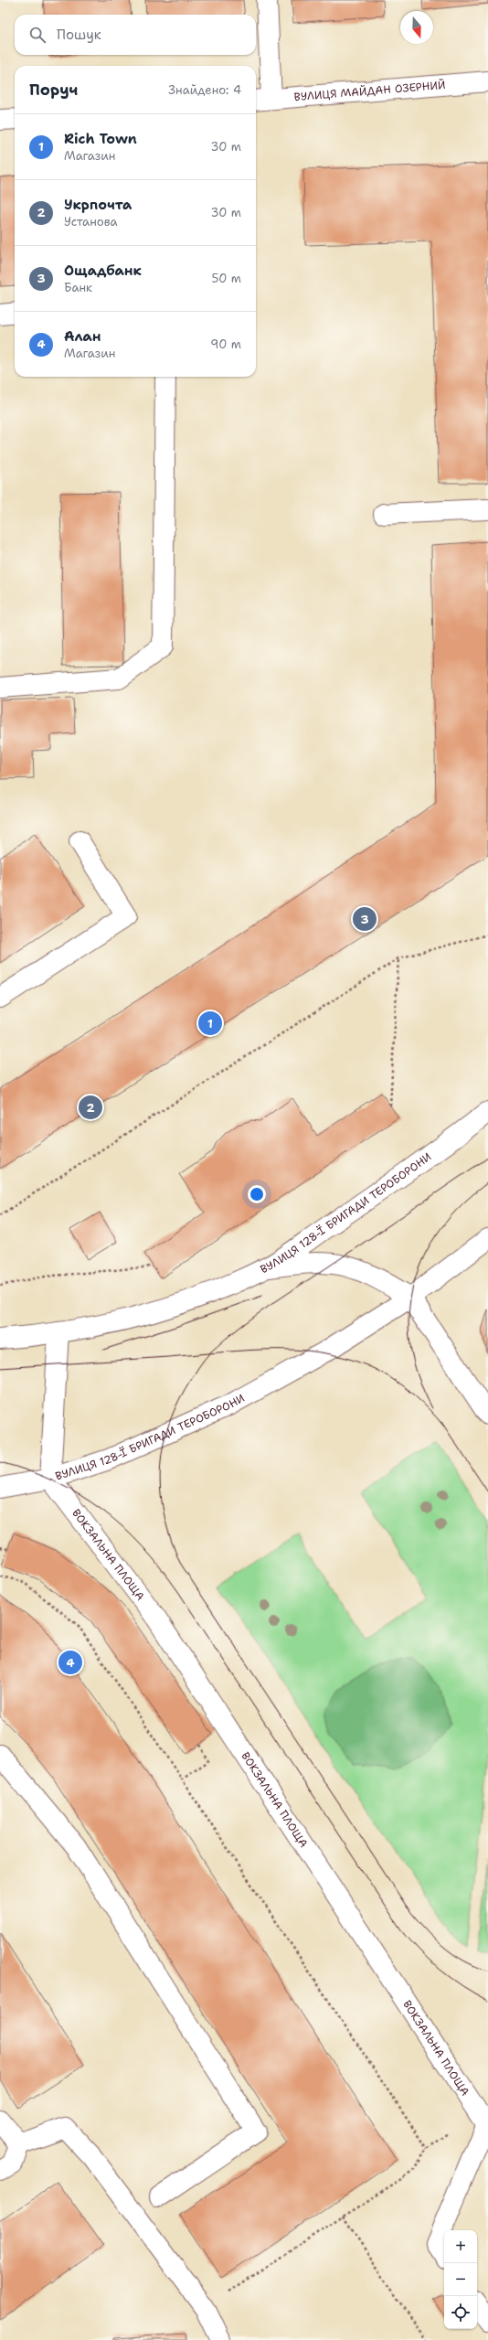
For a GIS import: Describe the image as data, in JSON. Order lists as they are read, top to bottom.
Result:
{
  "streets": {
    "street": ["ВУЛИЦЯ МАЙДАН ОЗЕРНИЙ", "ВУЛИЦЯ 128-Ї БРИГАДИ ТЕРОБОРОНИ", "ВОКЗАЛЬНА ПЛОЩА"]
  },
  "crossings": [
    ["ВУЛИЦЯ 128-Ї БРИГАДИ ТЕРОБОРОНИ", "ВОКЗАЛЬНА ПЛОЩА"]
  ],
  "north": "bottom",
  "page": {
    "search": "Пошук",
    "heading": ["Поруч", "Знайдено: 4"],
    "list": [
      {
        "mark": "1",
        "name": "Rich Town",
        "note": "Магазин",
        "value": "30 m"
      },
      {
        "mark": "2",
        "name": "Укрпочта",
        "note": "Установа",
        "value": "30 m"
      },
      {
        "mark": "3",
        "name": "Ощадбанк",
        "note": "Банк",
        "value": "50 m"
      },
      {
        "mark": "4",
        "name": "Алан",
        "note": "Магазин",
        "value": "90 m"
      }
    ],
    "pins": [
      "3",
      "1",
      "2",
      "4"
    ],
    "map_buttons": ["+", "−"]
  }
}
